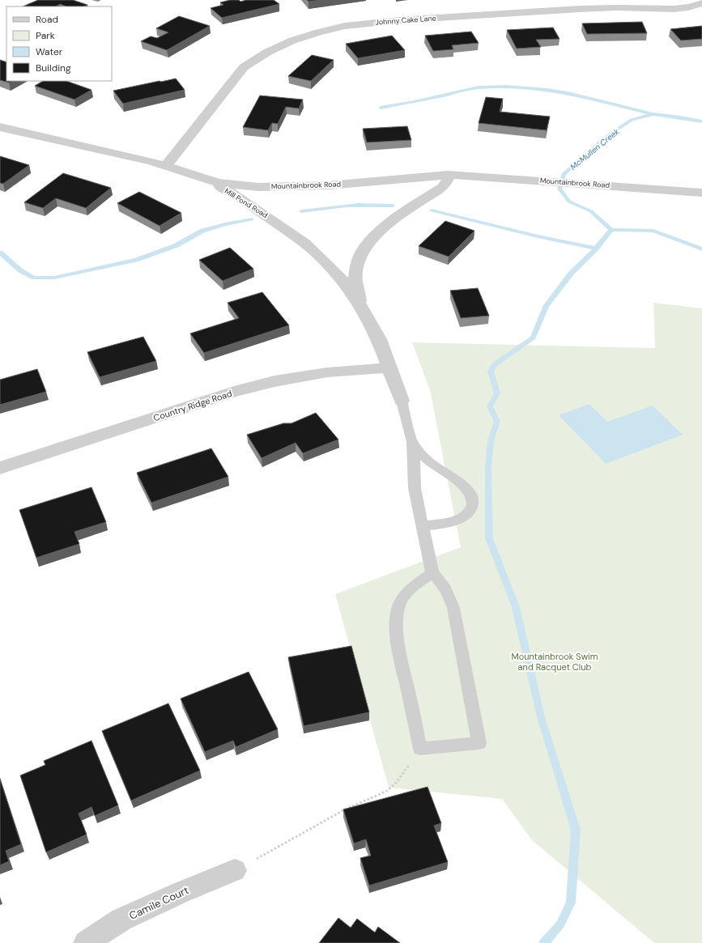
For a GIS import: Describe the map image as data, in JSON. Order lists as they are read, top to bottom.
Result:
{
  "streets": {
    "street": [
      "Johnny Cake Lane",
      "Mountainbrook Road",
      "Mill Pond Road",
      "Country Ridge Road",
      "Camile Court"
    ]
  },
  "crossings": [
    ["Johnny Cake Lane", "Mountainbrook Road"],
    ["Johnny Cake Lane", "Mill Pond Road"],
    ["Mountainbrook Road", "Mill Pond Road"],
    ["Mill Pond Road", "Country Ridge Road"]
  ],
  "water": ["McMullen Creek"],
  "parks": ["Mountainbrook Swim and Racquet Club"],
  "legend": [
    "Road",
    "Park",
    "Water",
    "Building"
  ]
}
